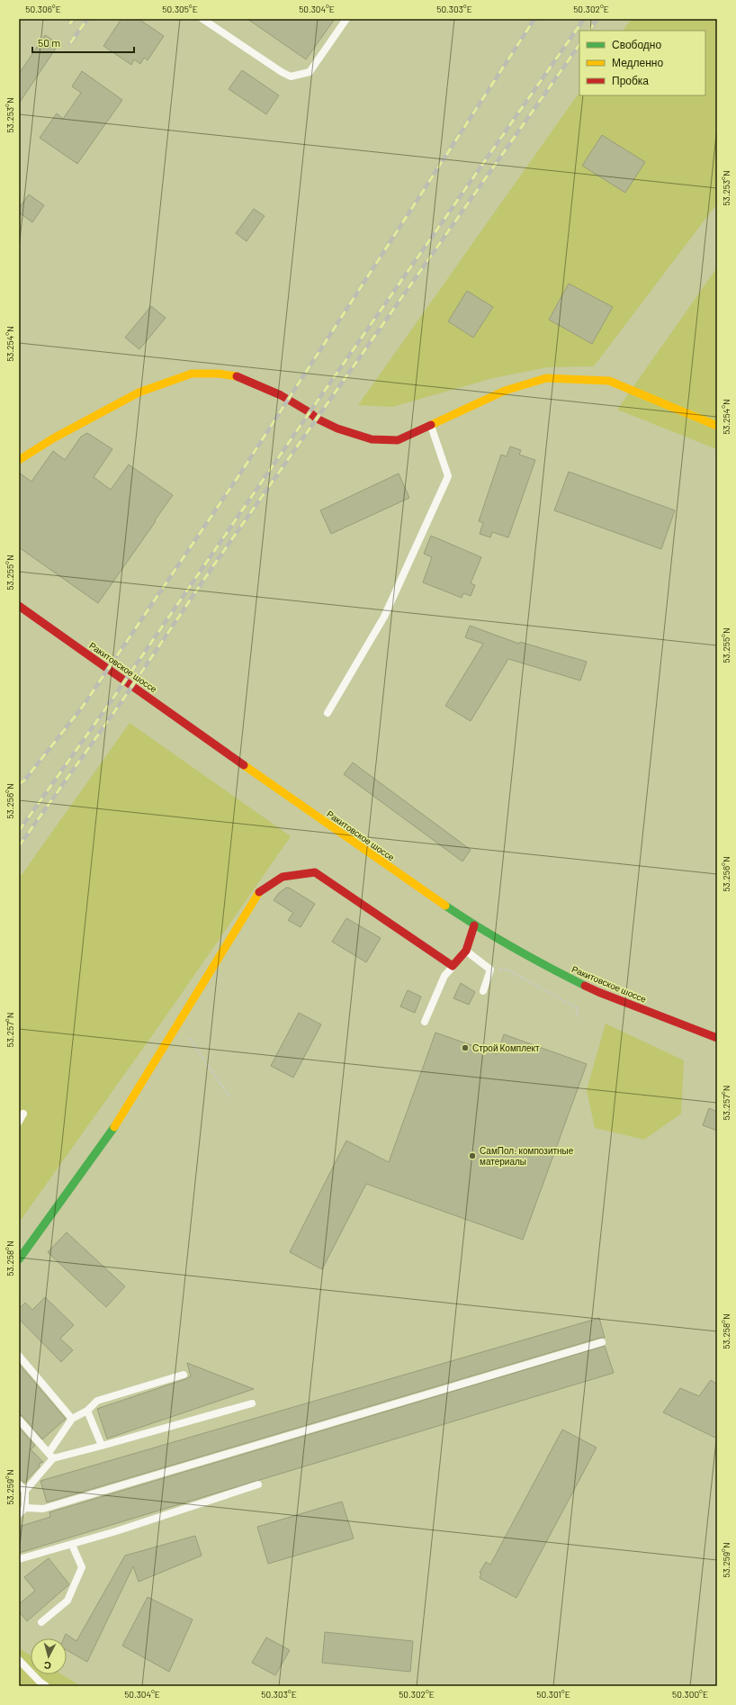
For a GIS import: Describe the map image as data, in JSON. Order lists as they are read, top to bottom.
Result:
{
  "streets": {
    "street": ["Ракитовское шоссе"]
  },
  "places": ["Строй Комплект", "СамПол: композитные материалы"],
  "legend": ["Свободно", "Медленно", "Пробка"],
  "scale_bar": "50 m",
  "north": "bottom",
  "coordinates": [
    "50.306°E",
    "50.305°E",
    "50.304°E",
    "50.303°E",
    "50.302°E",
    "53.253°N",
    "53.254°N",
    "53.255°N",
    "53.256°N",
    "53.257°N",
    "53.258°N",
    "53.259°N",
    "50.301°E",
    "50.300°E"
  ]
}
